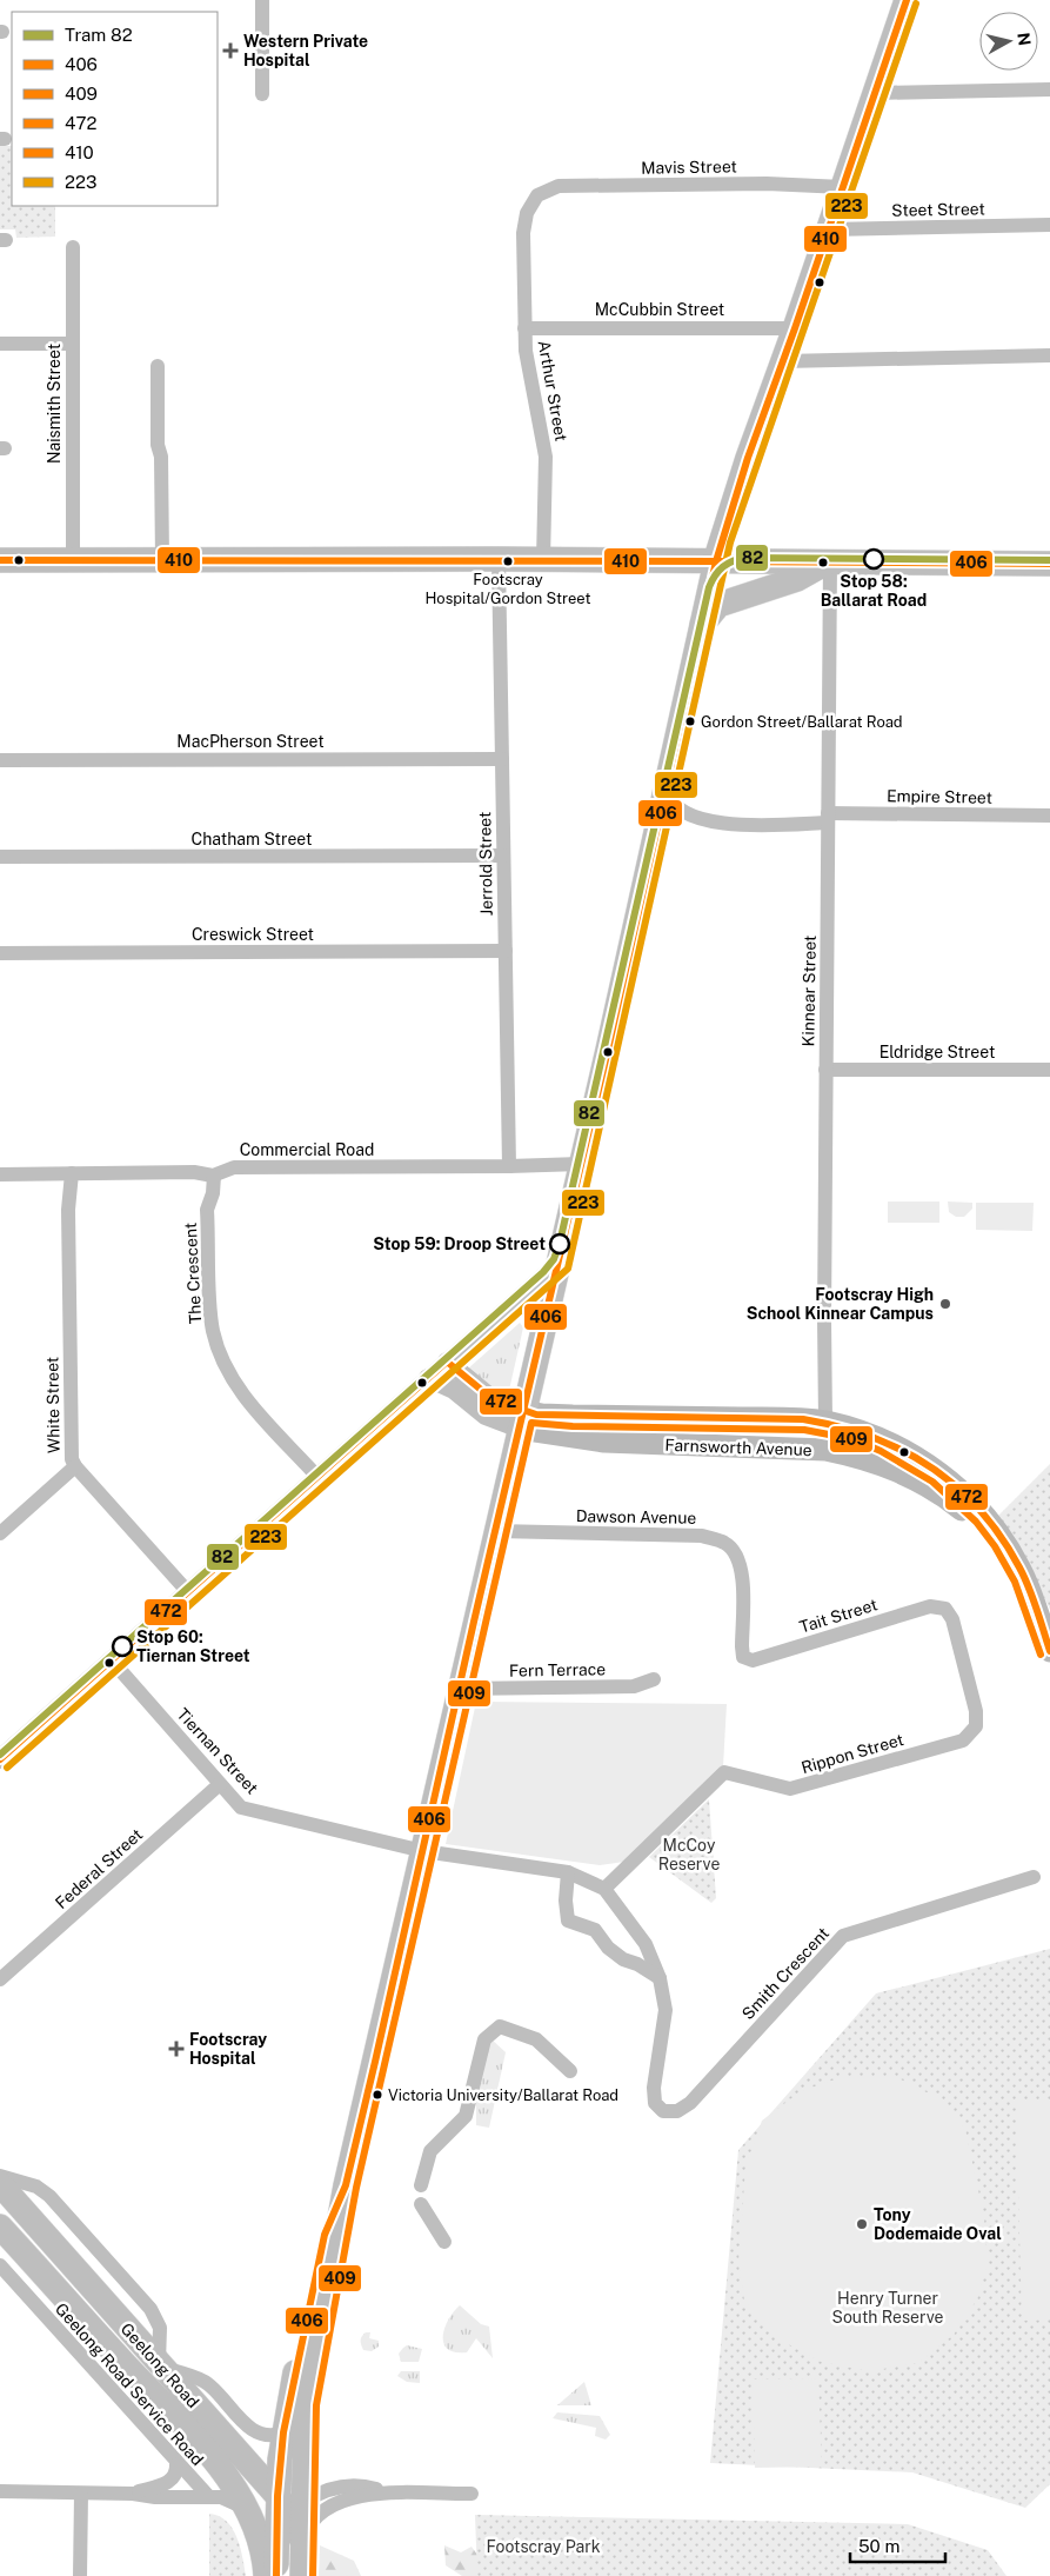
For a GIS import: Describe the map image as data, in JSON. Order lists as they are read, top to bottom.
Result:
{
  "streets": {
    "main road": ["Farnsworth Avenue", "Geelong Road"],
    "street": [
      "Mavis Street",
      "Steet Street",
      "McCubbin Street",
      "Arthur Street",
      "Naismith Street",
      "MacPherson Street",
      "Empire Street",
      "Chatham Street",
      "Jerrold Street",
      "Creswick Street",
      "Kinnear Street",
      "Eldridge Street",
      "Commercial Road",
      "The Crescent",
      "White Street",
      "Dawson Avenue",
      "Tait Street",
      "Fern Terrace",
      "Tiernan Street",
      "Rippon Street",
      "Federal Street",
      "Smith Crescent",
      "Geelong Road Service Road"
    ]
  },
  "crossings": [
    ["Mavis Street", "Arthur Street"],
    ["McCubbin Street", "Arthur Street"],
    ["MacPherson Street", "Jerrold Street"],
    ["Empire Street", "Kinnear Street"],
    ["Chatham Street", "Jerrold Street"],
    ["Jerrold Street", "Creswick Street"],
    ["Jerrold Street", "Commercial Road"],
    ["Kinnear Street", "Eldridge Street"],
    ["Kinnear Street", "Farnsworth Avenue"],
    ["Commercial Road", "The Crescent"],
    ["Commercial Road", "White Street"],
    ["Dawson Avenue", "Tait Street"],
    ["Tait Street", "Rippon Street"],
    ["Tiernan Street", "Rippon Street"],
    ["Tiernan Street", "Federal Street"]
  ],
  "parks": ["McCoy Reserve", "Henry Turner South Reserve", "Footscray Park"],
  "places": {
    "health": ["Western Private Hospital", "Footscray Hospital"],
    "other": [
      "Stop 58: Ballarat Road",
      "Footscray Hospital/Gordon Street",
      "Gordon Street/Ballarat Road",
      "Stop 59: Droop Street",
      "Footscray High School Kinnear Campus",
      "Stop 60: Tiernan Street",
      "Victoria University/Ballarat Road",
      "Tony Dodemaide Oval"
    ]
  },
  "lines": [
    "transit line 410",
    "transit line 223",
    "tram line 82",
    "transit line 406",
    "transit line 472",
    "transit line 409"
  ],
  "legend": [
    "Tram 82",
    "406",
    "409",
    "472",
    "410",
    "223"
  ],
  "scale_bar": "50 m",
  "north": "right"
}
